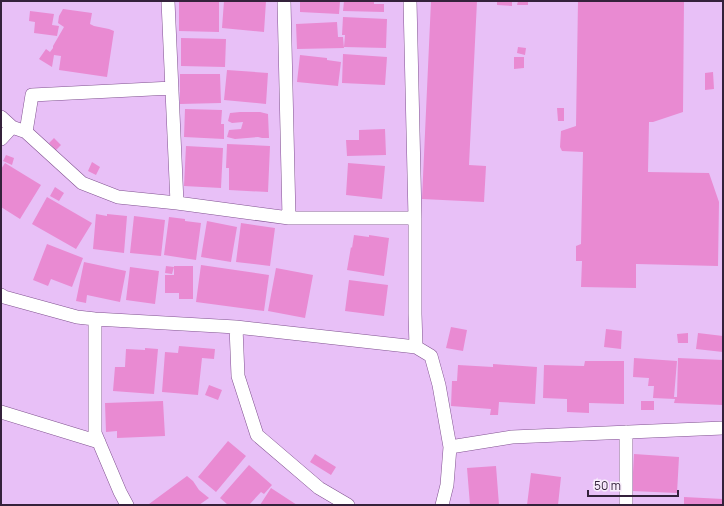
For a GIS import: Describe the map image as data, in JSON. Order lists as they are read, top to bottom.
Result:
{
  "scale_bar": "50 m"
}
